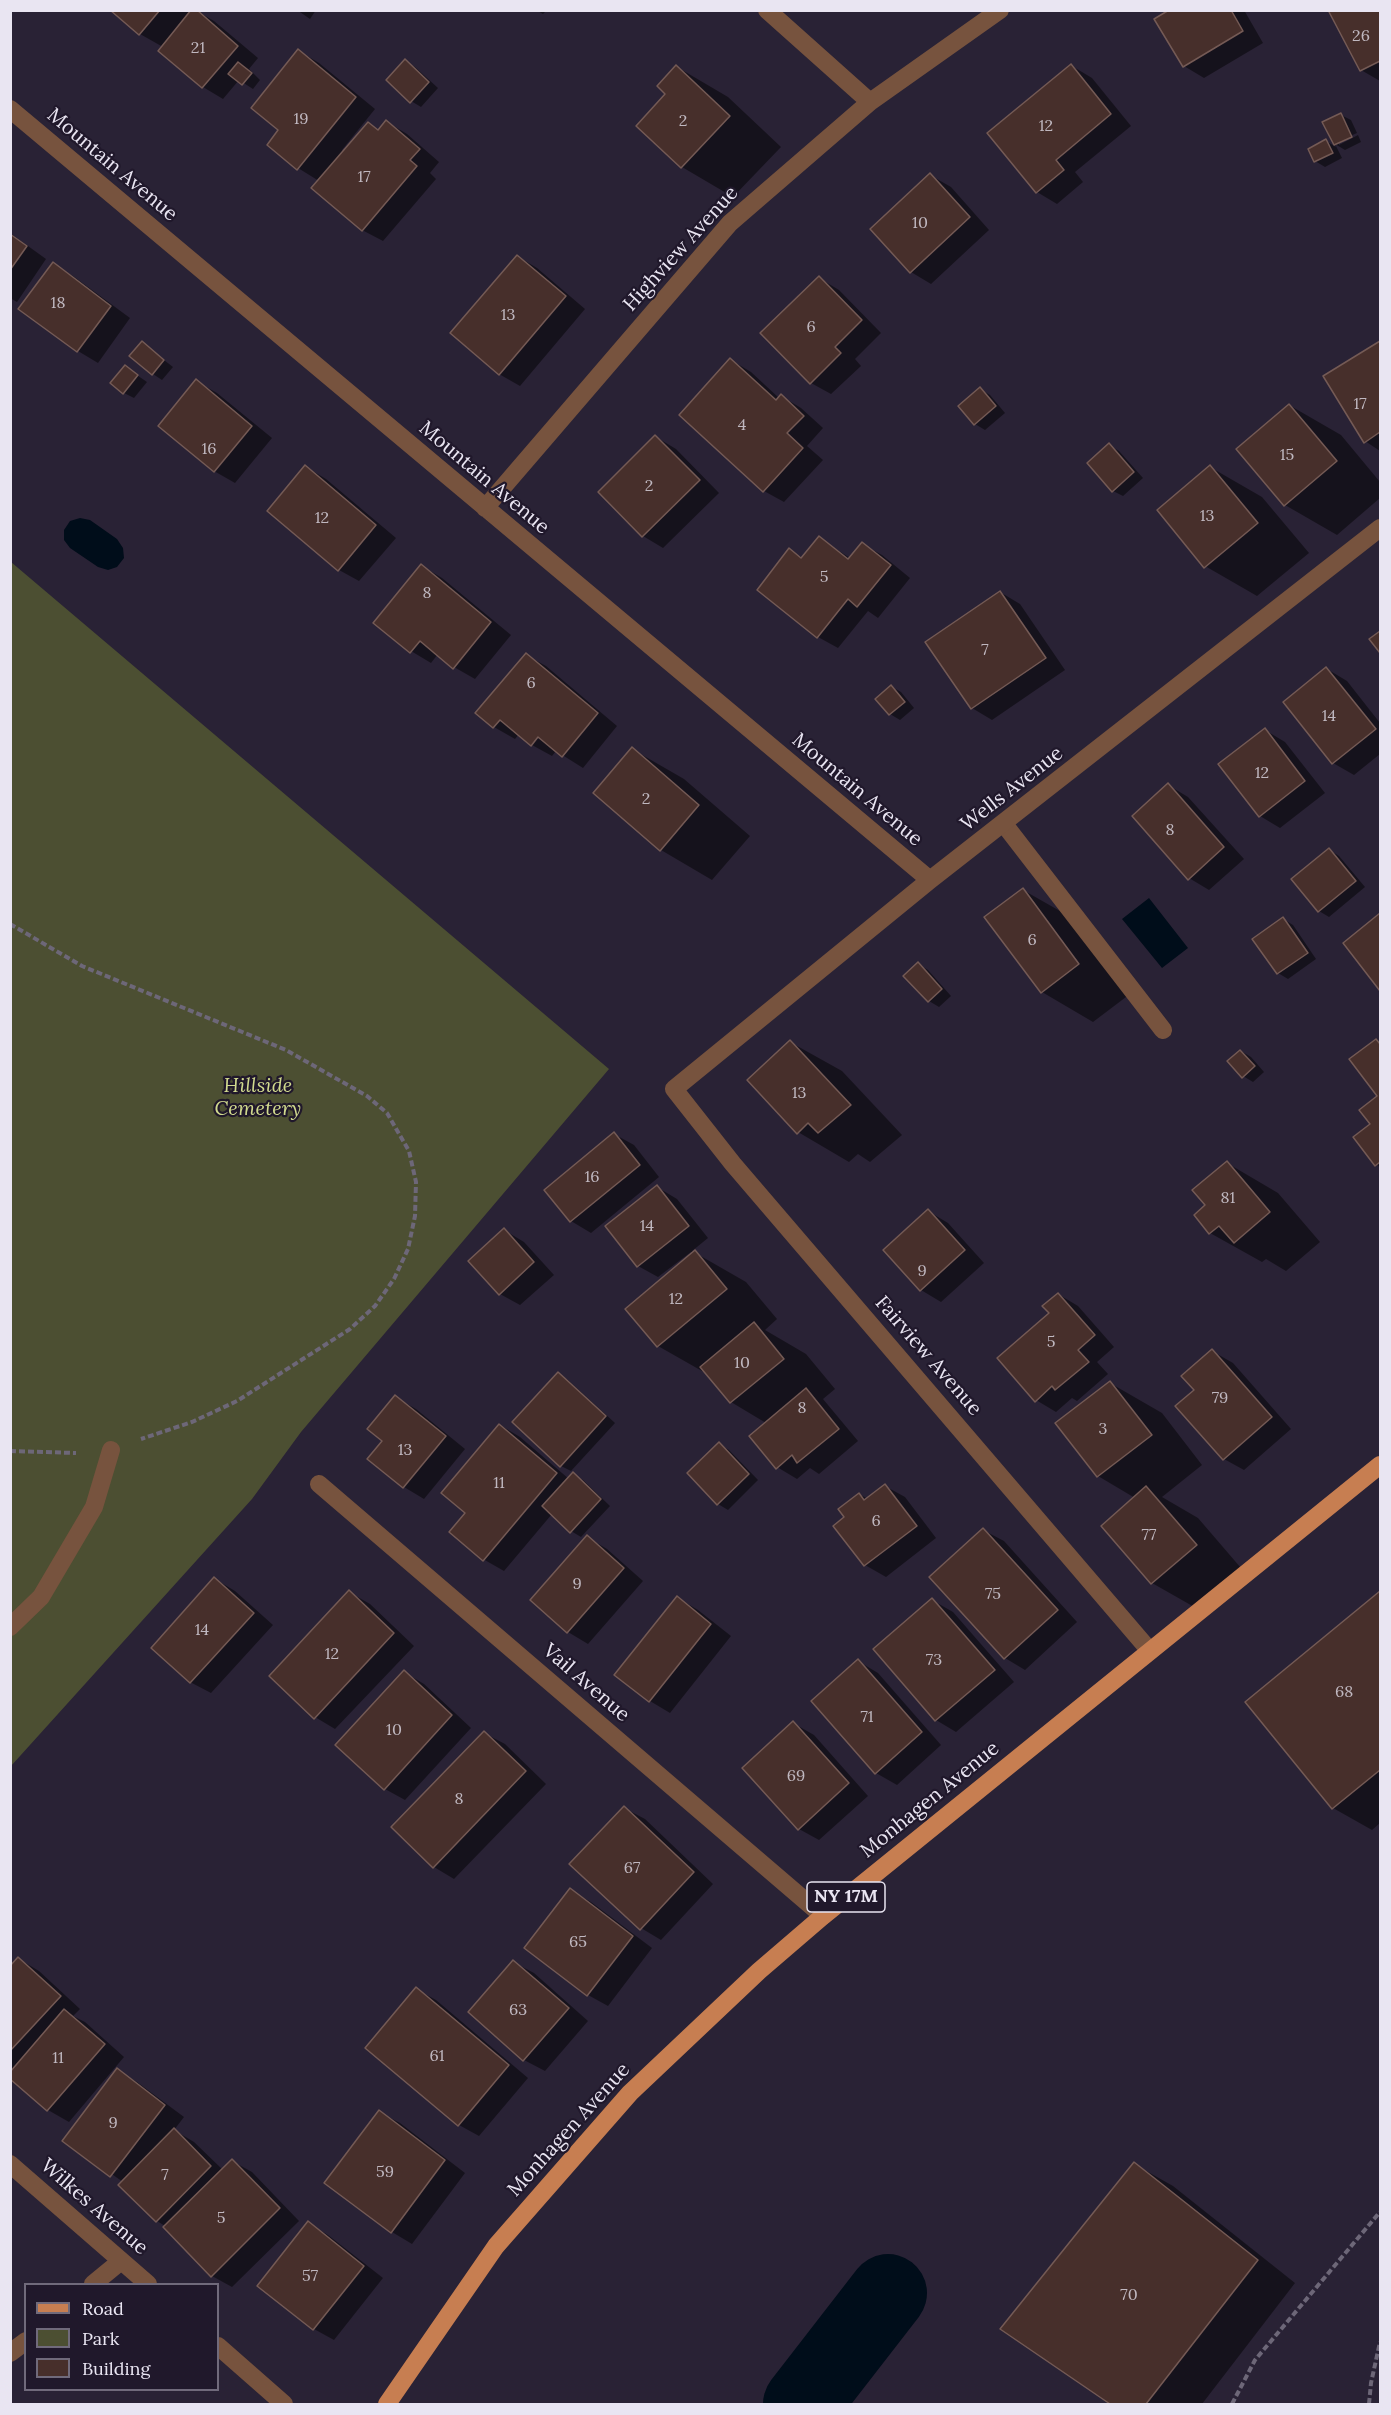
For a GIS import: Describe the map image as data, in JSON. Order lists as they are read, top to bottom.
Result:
{
  "streets": {
    "main road": ["Monhagen Avenue", "NY 17M"],
    "street": [
      "Mountain Avenue",
      "Highview Avenue",
      "Wells Avenue",
      "Fairview Avenue",
      "Vail Avenue",
      "Wilkes Avenue"
    ]
  },
  "crossings": [
    ["Mountain Avenue", "Highview Avenue"],
    ["Mountain Avenue", "Wells Avenue"],
    ["Wells Avenue", "Fairview Avenue"],
    ["Fairview Avenue", "Monhagen Avenue"],
    ["Vail Avenue", "Monhagen Avenue"]
  ],
  "parks": ["Hillside Cemetery"],
  "house_numbers": [
    "26",
    "21",
    "19",
    "2",
    "12",
    "17",
    "10",
    "18",
    "13",
    "6",
    "17",
    "4",
    "16",
    "15",
    "2",
    "13",
    "12",
    "5",
    "8",
    "7",
    "6",
    "14",
    "12",
    "2",
    "8",
    "6",
    "13",
    "16",
    "81",
    "14",
    "9",
    "12",
    "5",
    "10",
    "79",
    "8",
    "3",
    "13",
    "11",
    "6",
    "77",
    "9",
    "75",
    "14",
    "12",
    "73",
    "68",
    "71",
    "10",
    "69",
    "8",
    "67",
    "65",
    "63",
    "61",
    "11",
    "9",
    "59",
    "7",
    "5",
    "57",
    "70"
  ],
  "legend": ["Road", "Park", "Building"]
}
